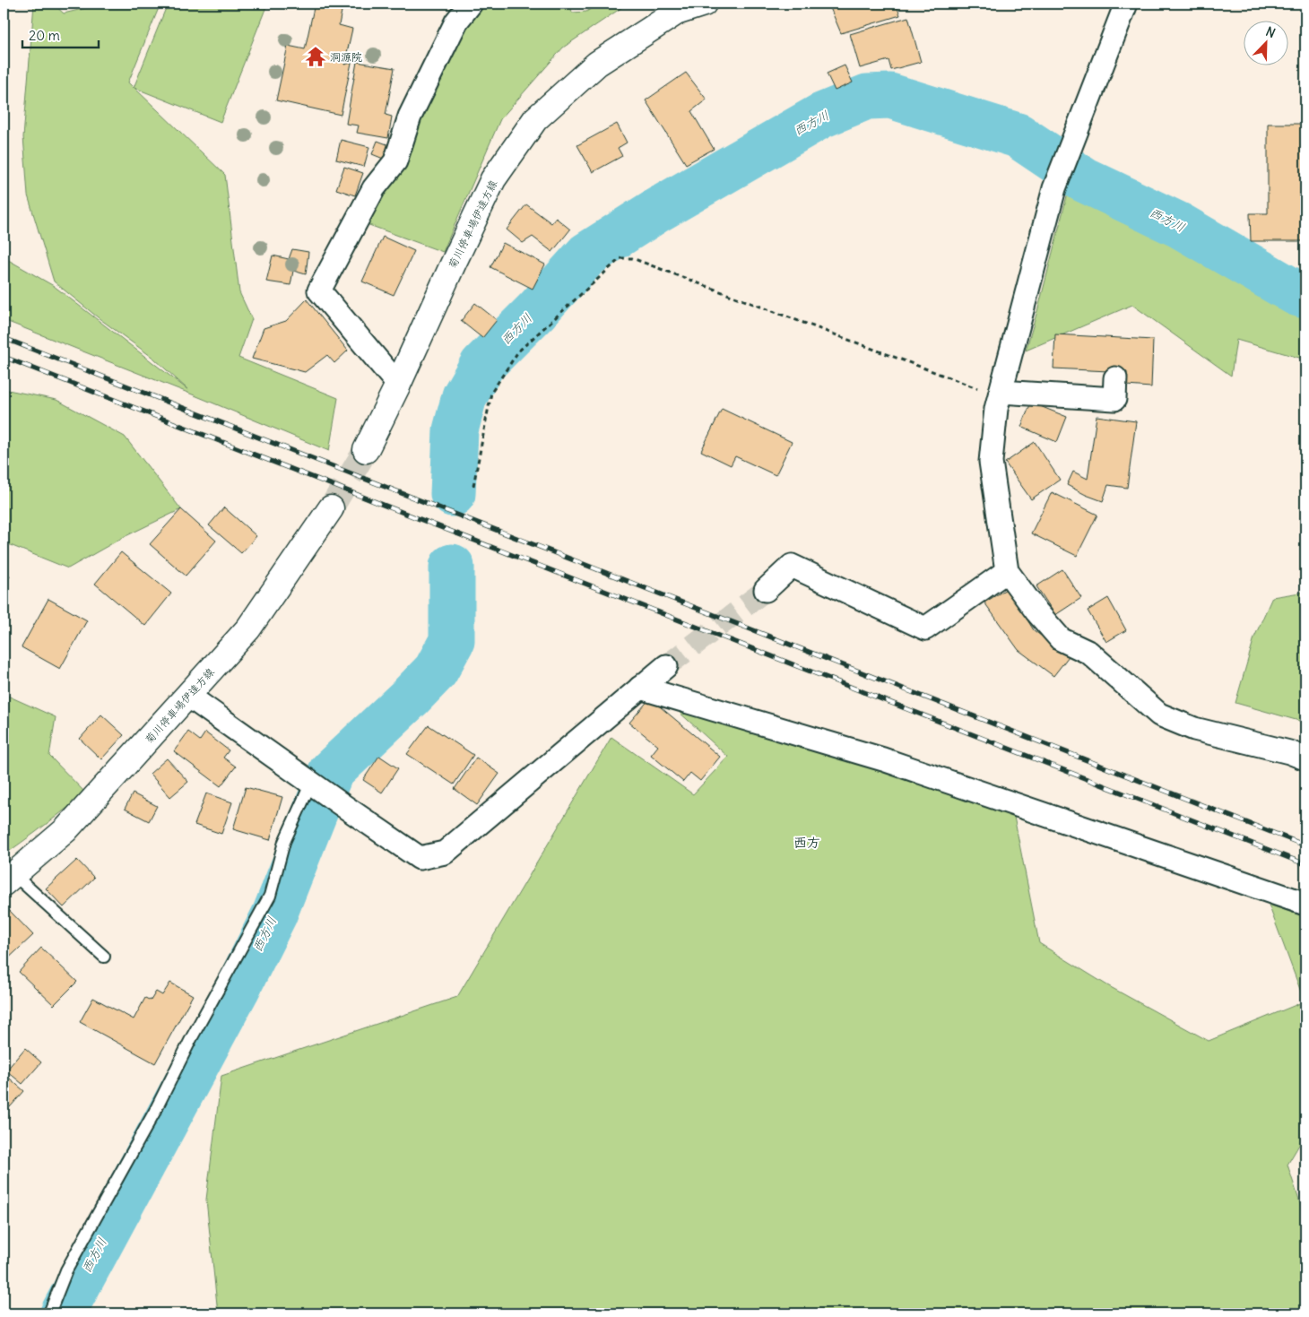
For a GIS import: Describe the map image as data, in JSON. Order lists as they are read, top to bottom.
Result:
{
  "streets": {
    "main road": ["菊川停車場伊達方線"]
  },
  "districts": ["西方"],
  "water": ["西方川"],
  "places": {
    "temple": ["洞源院"]
  },
  "scale_bar": "20 m",
  "north": "top right"
}
